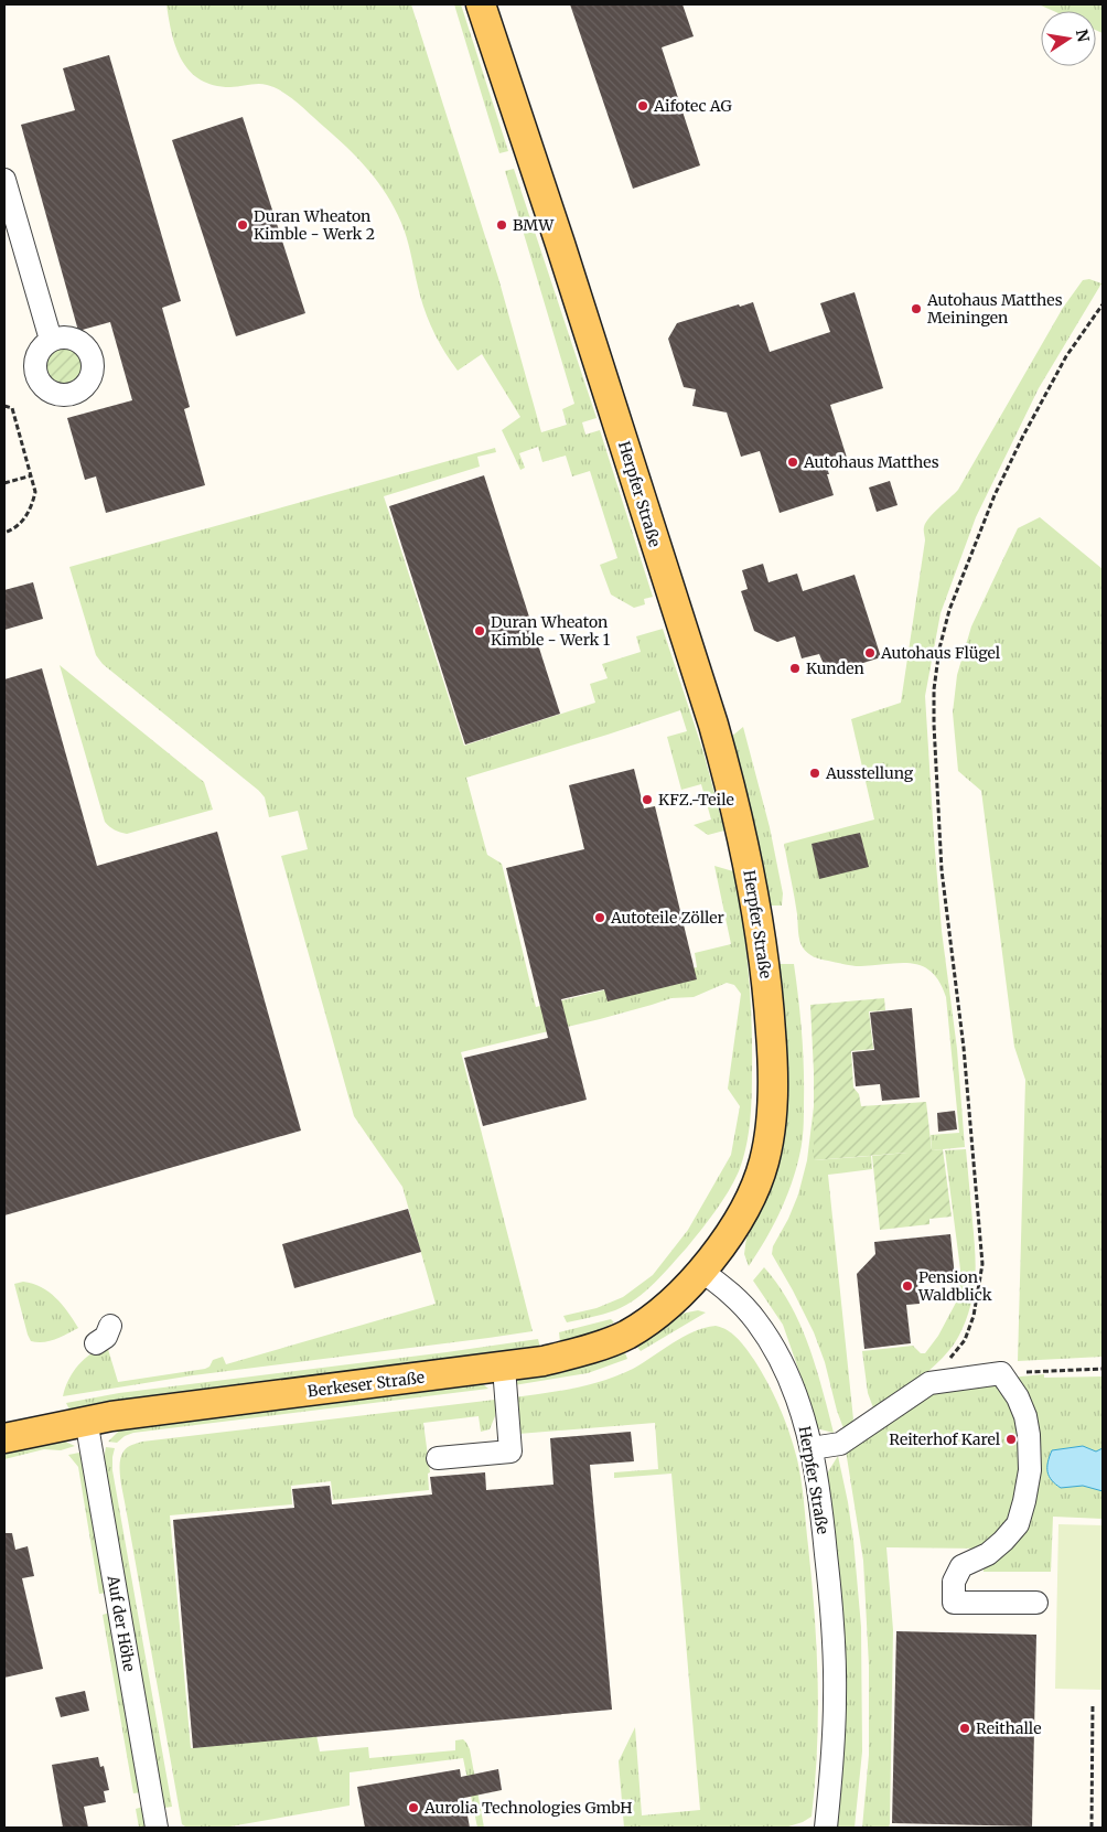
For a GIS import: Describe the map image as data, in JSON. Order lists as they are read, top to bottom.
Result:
{
  "streets": {
    "main road": ["Herpfer Straße", "Berkeser Straße"],
    "street": ["Auf der Höhe"]
  },
  "crossings": [
    ["Herpfer Straße", "Berkeser Straße"],
    ["Berkeser Straße", "Auf der Höhe"]
  ],
  "places": [
    "Aifotec AG",
    "Duran Wheaton Kimble - Werk 2",
    "BMW",
    "Autohaus Matthes Meiningen",
    "Autohaus Matthes",
    "Duran Wheaton Kimble - Werk 1",
    "Autohaus Flügel",
    "Kunden",
    "Ausstellung",
    "KFZ.-Teile",
    "Autoteile Zöller",
    "Pension Waldblick",
    "Reiterhof Karel",
    "Reithalle",
    "Aurolia Technologies GmbH"
  ],
  "north": "right"
}
